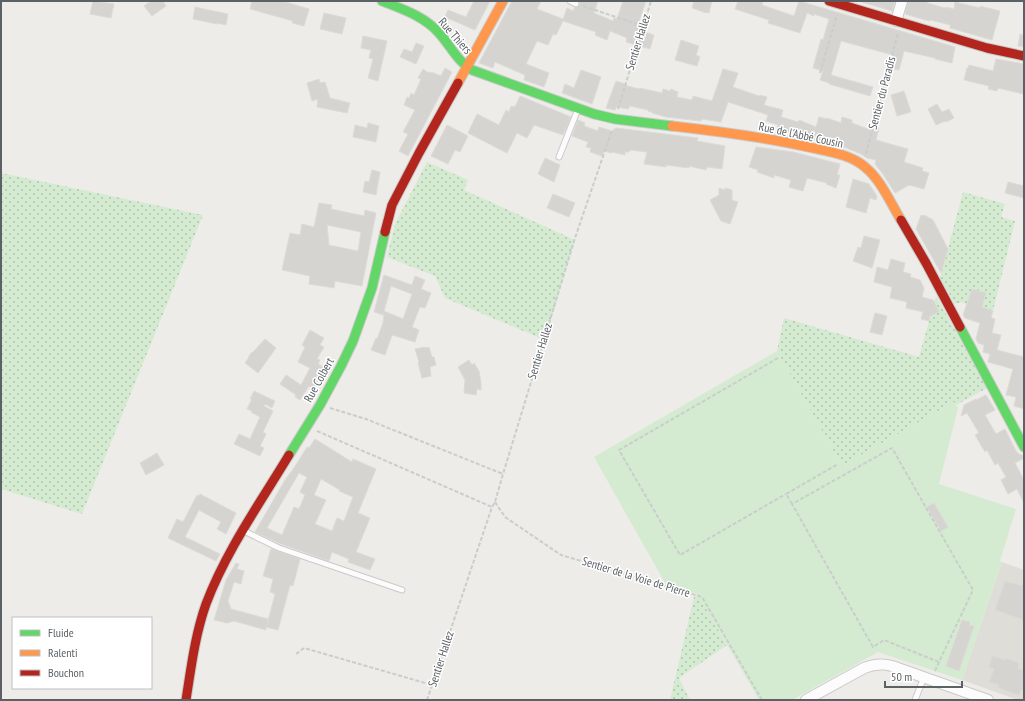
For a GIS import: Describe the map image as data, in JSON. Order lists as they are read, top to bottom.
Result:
{
  "streets": {
    "street": ["Rue Thiers", "Rue de l'Abbé Cousin", "Rue Colbert"],
    "path": ["Sentier Hallez", "Sentier du Paradis", "Sentier de la Voie de Pierre"]
  },
  "crossings": [
    ["Rue Thiers", "Rue de l'Abbé Cousin"],
    ["Rue Thiers", "Rue Colbert"],
    ["Sentier Hallez", "Rue de l'Abbé Cousin"],
    ["Sentier Hallez", "Sentier de la Voie de Pierre"],
    ["Sentier du Paradis", "Rue de l'Abbé Cousin"],
    ["Rue de l'Abbé Cousin", "Rue Colbert"]
  ],
  "legend": ["Fluide", "Ralenti", "Bouchon"],
  "scale_bar": "50 m"
}
